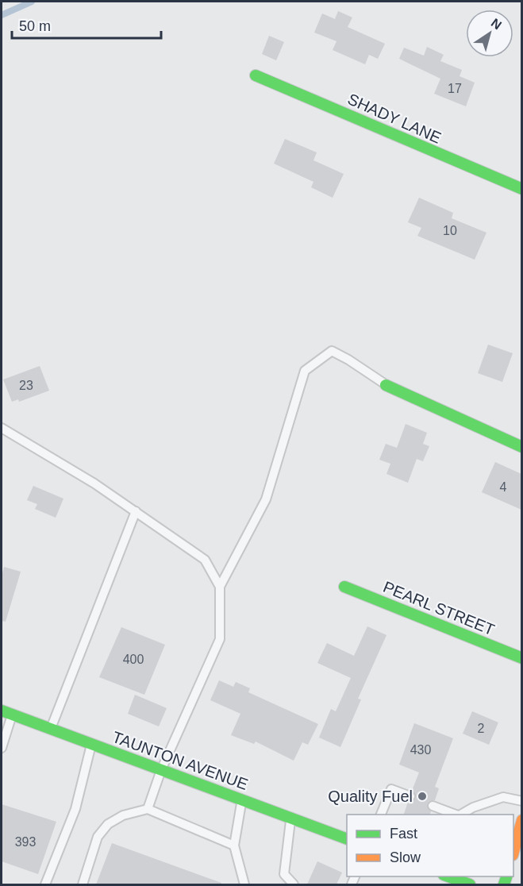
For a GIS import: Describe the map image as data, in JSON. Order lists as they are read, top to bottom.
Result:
{
  "streets": {
    "main road": ["SHADY LANE", "PEARL STREET", "TAUNTON AVENUE"]
  },
  "places": ["Quality Fuel"],
  "house_numbers": [
    "17",
    "10",
    "23",
    "4",
    "400",
    "2",
    "430",
    "393"
  ],
  "legend": ["Fast", "Slow"],
  "scale_bar": "50 m",
  "north": "top right"
}
